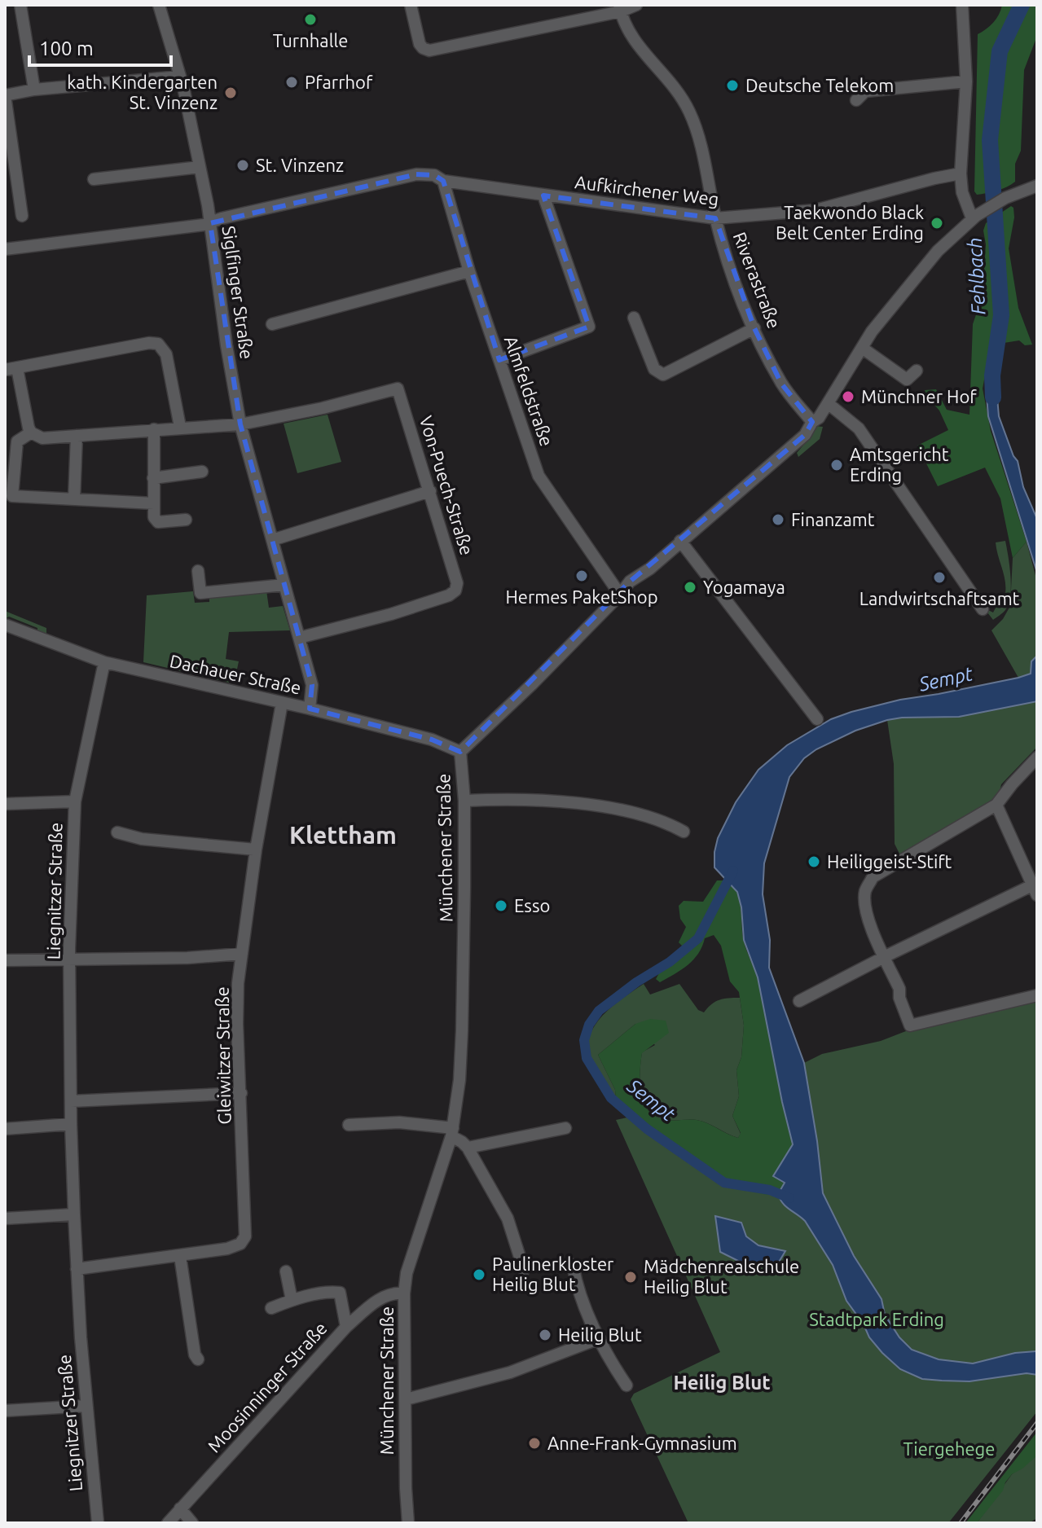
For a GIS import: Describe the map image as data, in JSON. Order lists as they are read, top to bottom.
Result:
{
  "streets": {
    "street": [
      "Aufkirchener Weg",
      "Riverastraße",
      "Siglfinger Straße",
      "Almfeldstraße",
      "Von-Puech-Straße",
      "Dachauer Straße",
      "Münchener Straße",
      "Liegnitzer Straße",
      "Gleiwitzer Straße",
      "Moosinninger Straße"
    ]
  },
  "crossings": [
    ["Aufkirchener Weg", "Riverastraße"],
    ["Aufkirchener Weg", "Siglfinger Straße"],
    ["Aufkirchener Weg", "Almfeldstraße"],
    ["Riverastraße", "Münchener Straße"],
    ["Siglfinger Straße", "Von-Puech-Straße"],
    ["Siglfinger Straße", "Dachauer Straße"],
    ["Almfeldstraße", "Münchener Straße"],
    ["Dachauer Straße", "Münchener Straße"],
    ["Dachauer Straße", "Liegnitzer Straße"],
    ["Dachauer Straße", "Gleiwitzer Straße"],
    ["Münchener Straße", "Moosinninger Straße"],
    ["Liegnitzer Straße", "Gleiwitzer Straße"]
  ],
  "districts": ["Klettham", "Heilig Blut"],
  "water": ["Fehlbach", "Sempt"],
  "parks": ["Stadtpark Erding", "Tiergehege"],
  "places": [
    "Turnhalle",
    "Pfarrhof",
    "Deutsche Telekom",
    "kath. Kindergarten St. Vinzenz",
    "St. Vinzenz",
    "Taekwondo Black Belt Center Erding",
    "Münchner Hof",
    "Amtsgericht Erding",
    "Finanzamt",
    "Hermes PaketShop",
    "Landwirtschaftsamt",
    "Yogamaya",
    "Heiliggeist-Stift",
    "Esso",
    "Paulinerkloster Heilig Blut",
    "Mädchenrealschule Heilig Blut",
    "Heilig Blut",
    "Anne-Frank-Gymnasium"
  ],
  "scale_bar": "100 m"
}
